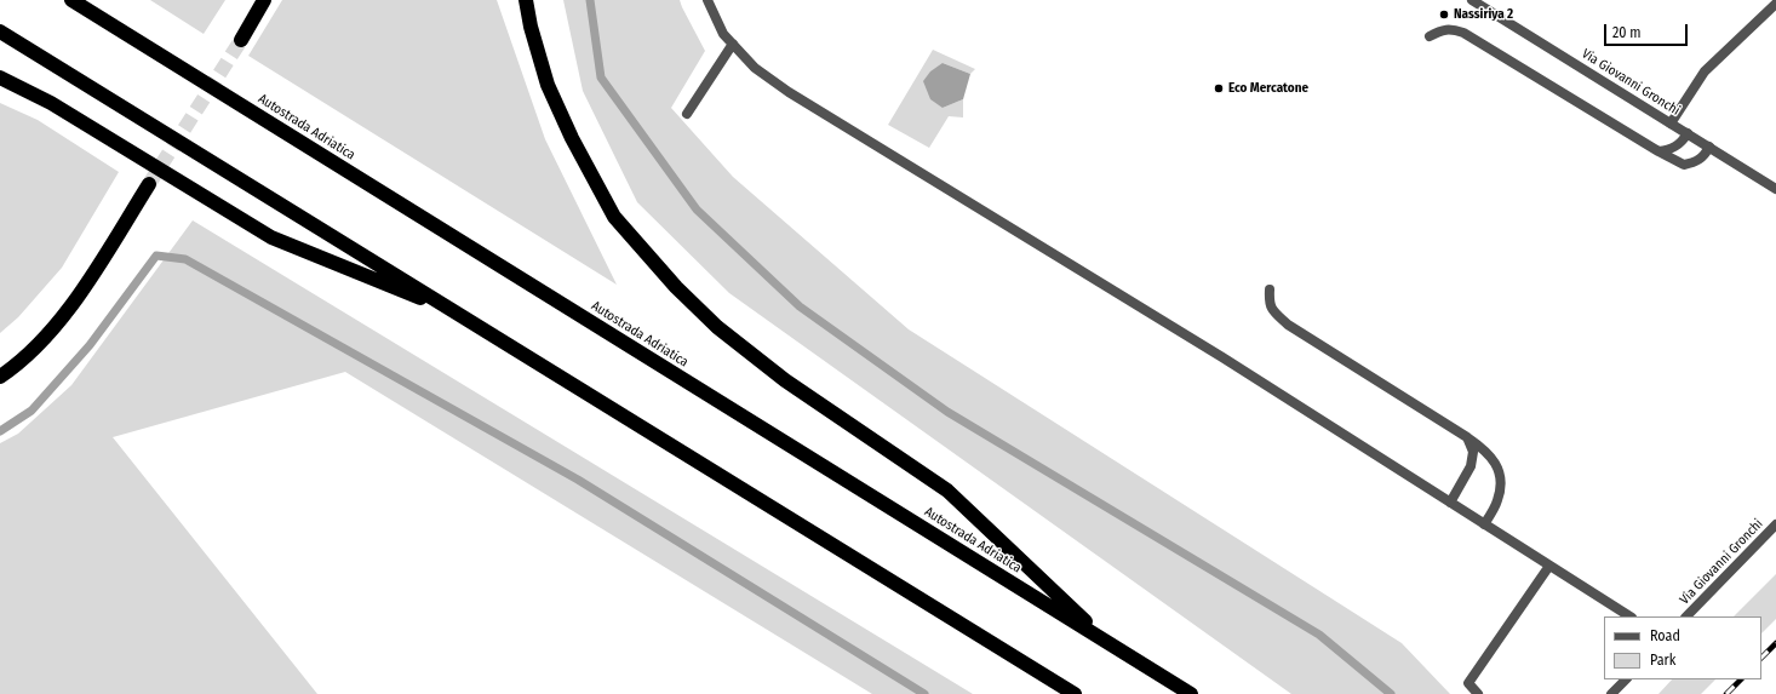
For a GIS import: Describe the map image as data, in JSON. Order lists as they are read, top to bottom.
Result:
{
  "streets": {
    "highway": ["Autostrada Adriatica"],
    "street": ["Via Giovanni Gronchi"]
  },
  "places": ["Nassiriya 2", "Eco Mercatone"],
  "legend": ["Road", "Park"],
  "scale_bar": "20 m"
}
